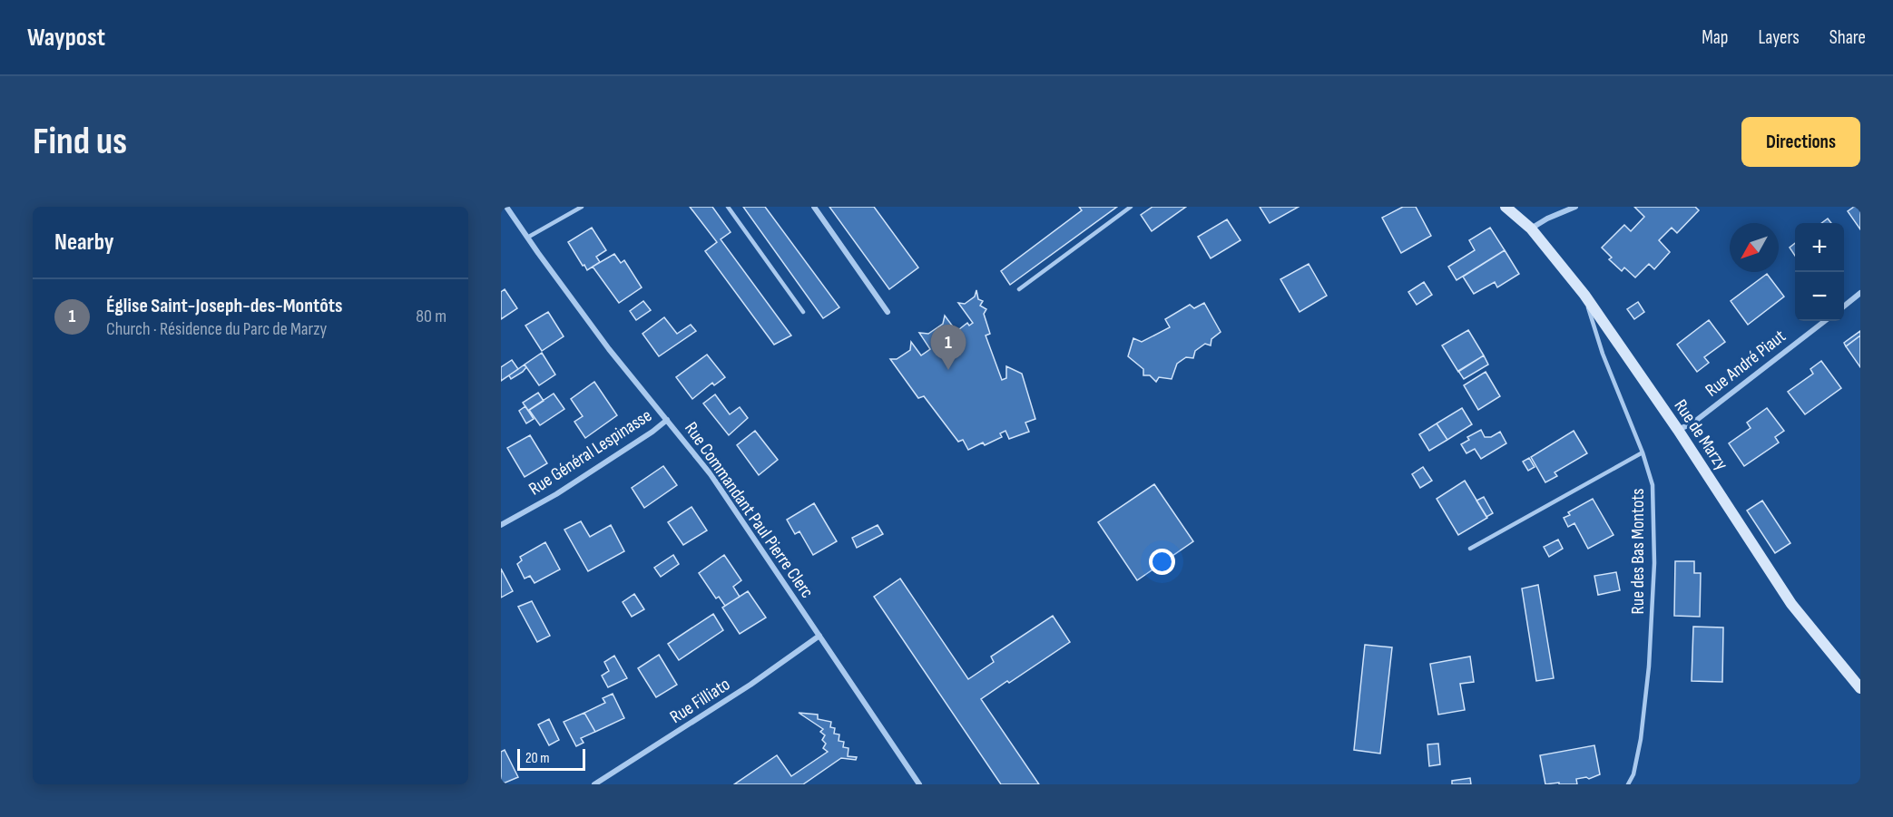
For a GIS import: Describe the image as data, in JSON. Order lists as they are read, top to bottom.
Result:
{
  "streets": {
    "main road": ["Rue de Marzy"],
    "street": [
      "Rue André Piaut",
      "Rue Général Lespinasse",
      "Rue Commandant Paul Pierre Clerc",
      "Rue Filliato"
    ],
    "lane": ["Rue des Bas Montots"]
  },
  "crossings": [
    ["Rue André Piaut", "Rue de Marzy"],
    ["Rue de Marzy", "Rue des Bas Montots"],
    ["Rue Général Lespinasse", "Rue Commandant Paul Pierre Clerc"],
    ["Rue Commandant Paul Pierre Clerc", "Rue Filliato"]
  ],
  "scale_bar": "20 m",
  "north": "bottom left",
  "page": {
    "header": "Waypost",
    "nav": ["Map", "Layers", "Share"],
    "buttons": "Directions",
    "title": "Find us",
    "heading": "Nearby",
    "map_buttons": ["+", "−"],
    "list": [
      {
        "mark": "1",
        "name": "Église Saint-Joseph-des-Montôts",
        "note": "Church · Résidence du Parc de Marzy",
        "value": "80 m"
      }
    ],
    "pins": "1",
    "scale": "20 m"
  }
}
